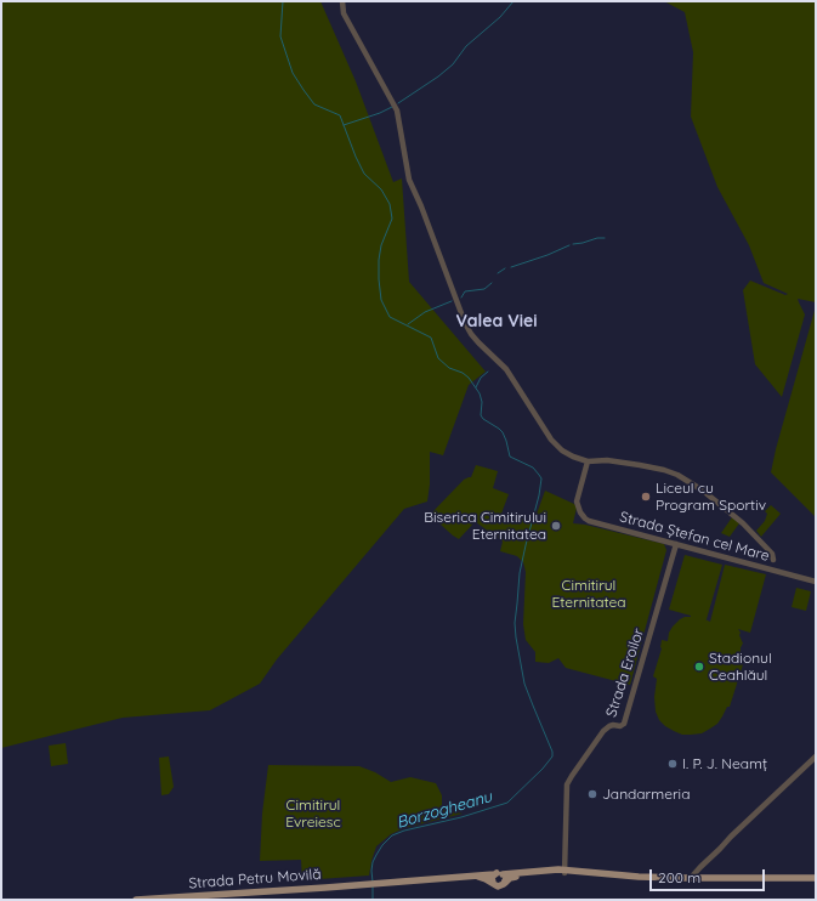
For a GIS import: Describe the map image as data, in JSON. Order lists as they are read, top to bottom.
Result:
{
  "streets": {
    "main road": ["Strada Petru Movilă"],
    "street": ["Strada Ștefan cel Mare", "Strada Eroilor"]
  },
  "crossings": [
    ["Strada Ștefan cel Mare", "Strada Eroilor"]
  ],
  "districts": ["Valea Viei"],
  "water": ["Borzogheanu"],
  "parks": ["Cimitirul Eternitatea", "Cimitirul Evreiesc"],
  "places": [
    "Liceul cu Program Sportiv",
    "Biserica Cimitirului Eternitatea",
    "Stadionul Ceahlăul",
    "I. P. J. Neamț",
    "Jandarmeria"
  ],
  "scale_bar": "200 m"
}
